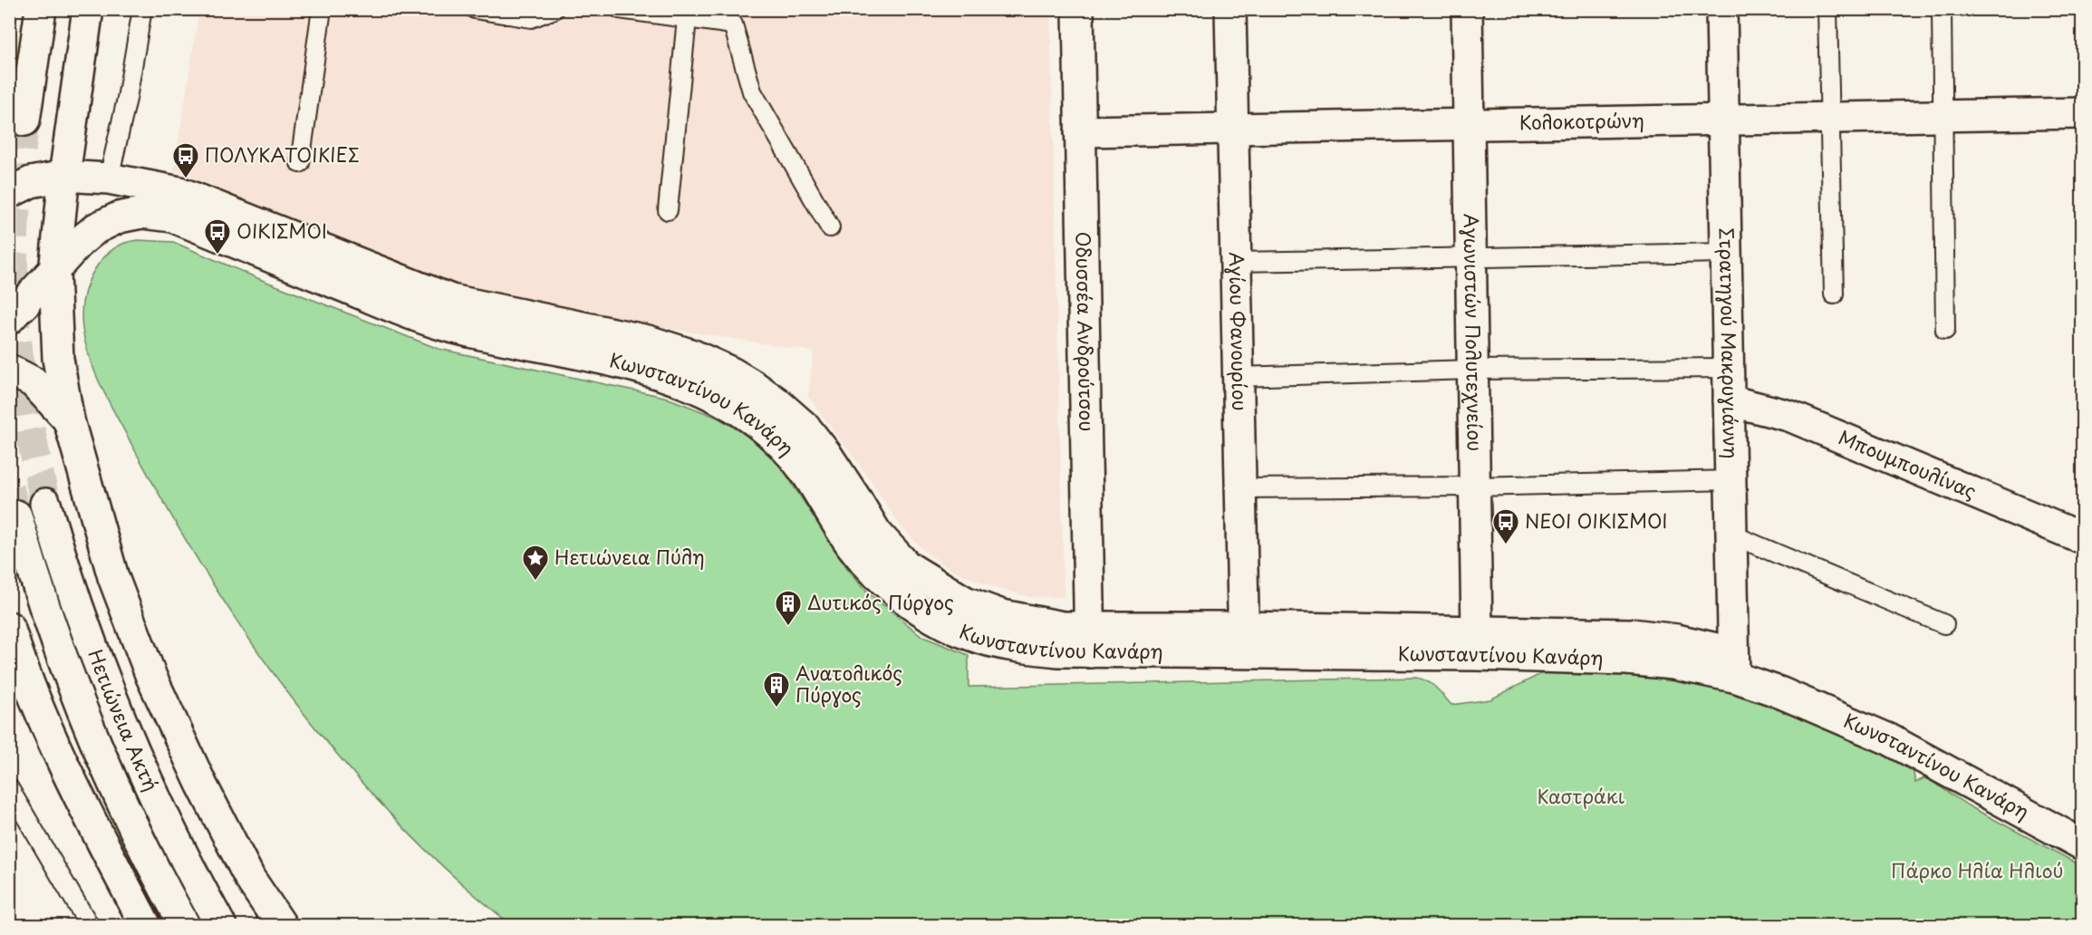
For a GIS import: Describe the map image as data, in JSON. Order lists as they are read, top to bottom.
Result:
{
  "streets": {
    "street": [
      "Κολοκοτρώνη",
      "Οδυσσέα Ανδρούτσου",
      "Αγίου Φανουρίου",
      "Αγωνιστών Πολυτεχνείου",
      "Στρατηγού Μακρυγιάννη",
      "Κωνσταντίνου Κανάρη",
      "Μπουμπουλίνας",
      "Ηετιώνεια Ακτή"
    ]
  },
  "crossings": [
    ["Κολοκοτρώνη", "Οδυσσέα Ανδρούτσου"],
    ["Κολοκοτρώνη", "Αγίου Φανουρίου"],
    ["Κολοκοτρώνη", "Αγωνιστών Πολυτεχνείου"],
    ["Κολοκοτρώνη", "Στρατηγού Μακρυγιάννη"],
    ["Οδυσσέα Ανδρούτσου", "Κωνσταντίνου Κανάρη"],
    ["Αγίου Φανουρίου", "Κωνσταντίνου Κανάρη"],
    ["Αγωνιστών Πολυτεχνείου", "Κωνσταντίνου Κανάρη"],
    ["Στρατηγού Μακρυγιάννη", "Κωνσταντίνου Κανάρη"],
    ["Στρατηγού Μακρυγιάννη", "Μπουμπουλίνας"]
  ],
  "parks": ["Καστράκι", "Πάρκο Ηλία Ηλιού"],
  "places": {
    "bus stop": ["ΠΟΛΥΚΑΤΟΙΚΙΕΣ", "ΟΙΚΙΣΜΟΙ", "ΝΕΟΙ ΟΙΚΙΣΜΟΙ"],
    "place": ["Ηετιώνεια Πύλη"],
    "building": ["Δυτικός Πύργος", "Ανατολικός Πύργος"]
  }
}
